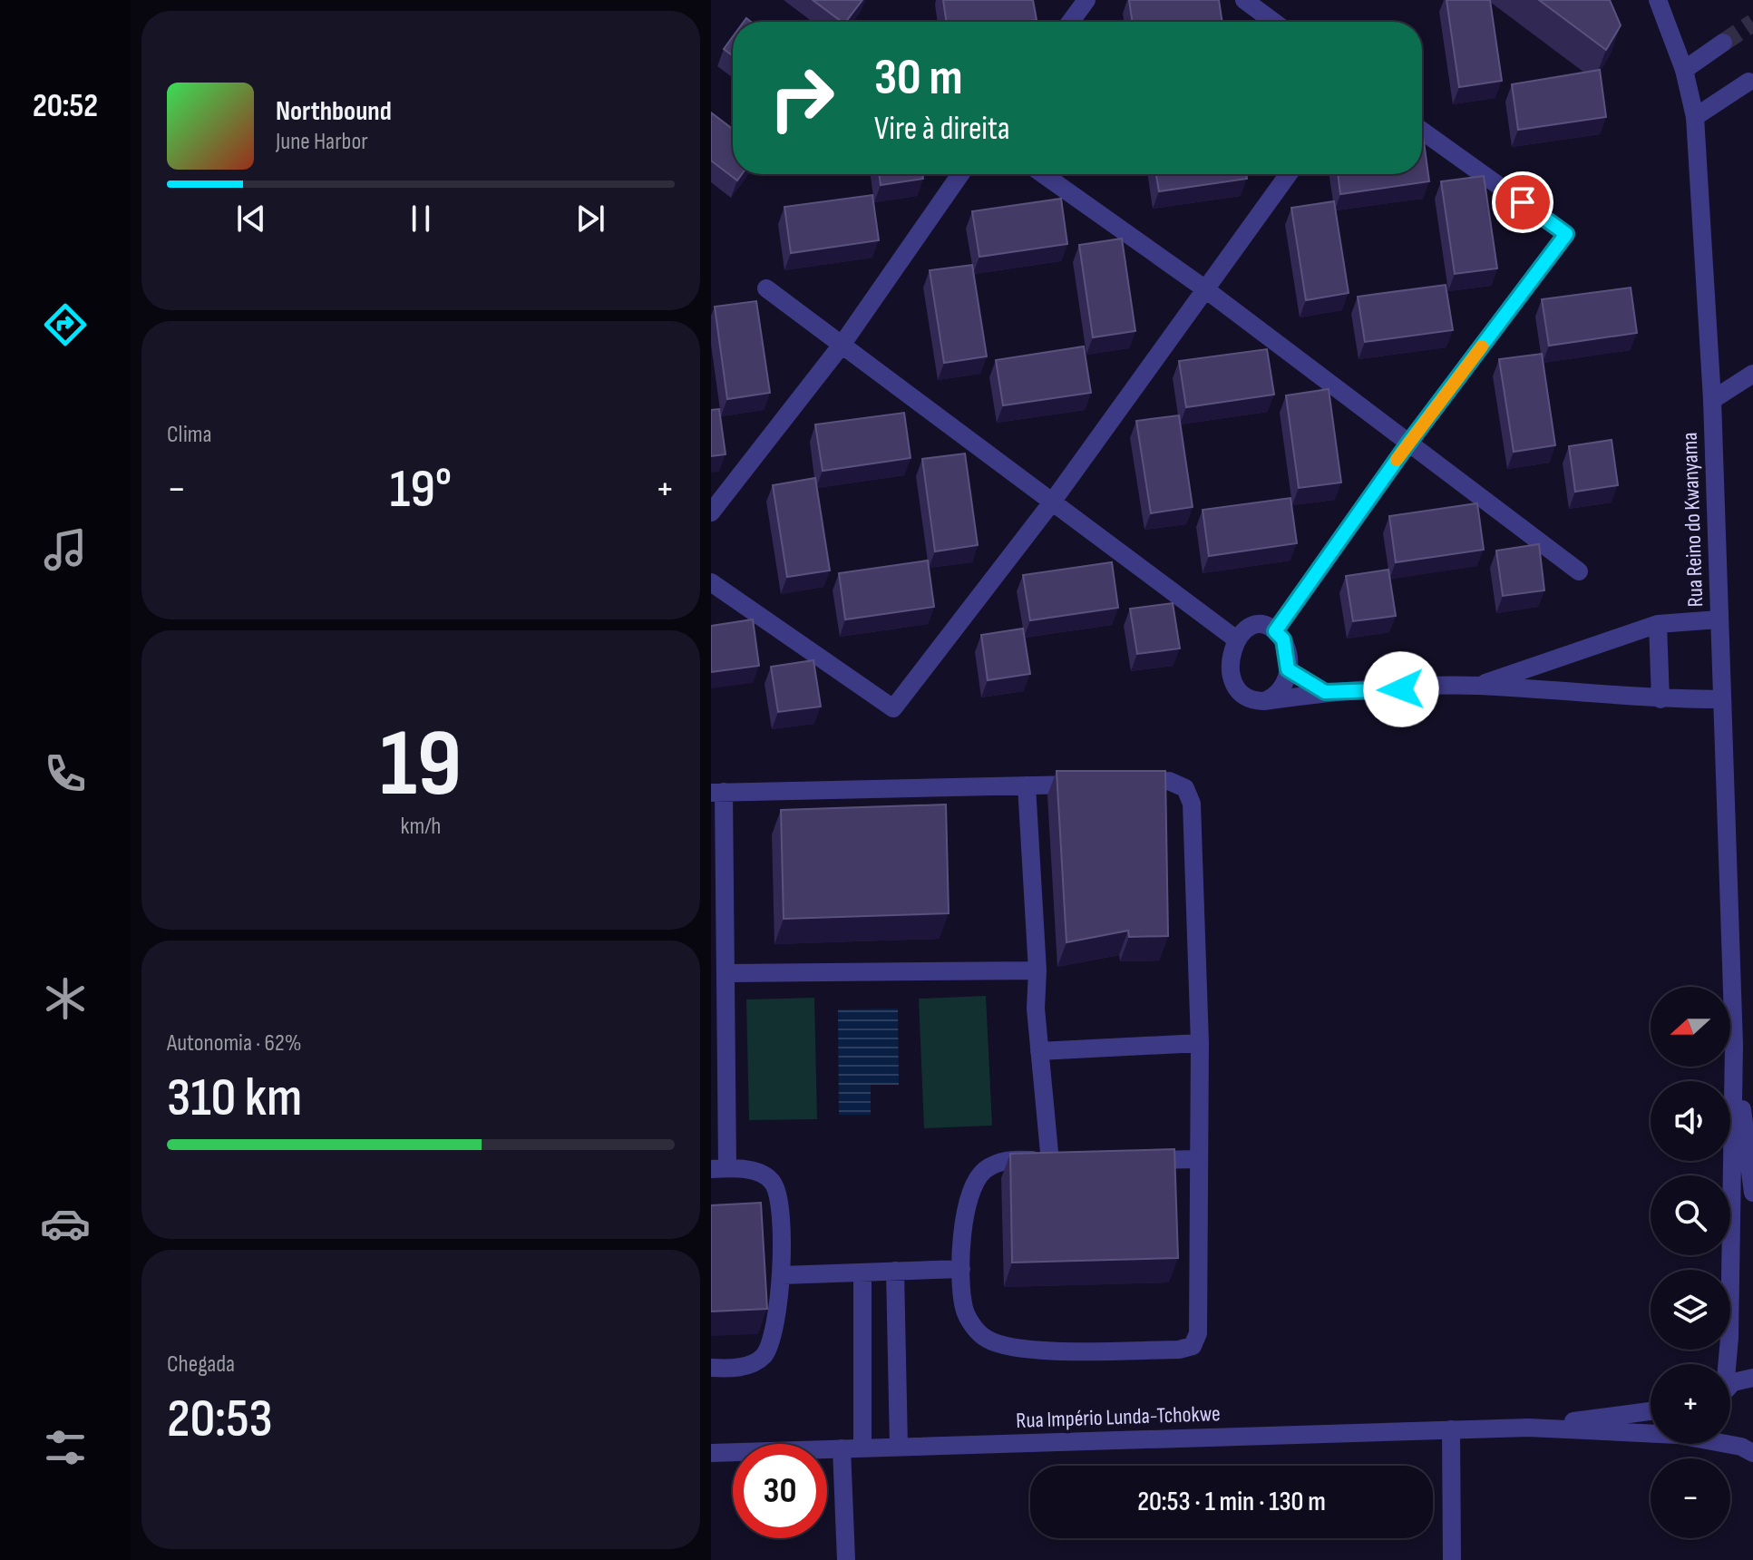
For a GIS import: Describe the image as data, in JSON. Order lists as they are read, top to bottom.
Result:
{
  "streets": {
    "street": ["Rua Reino do Kwanyama", "Rua Império Lunda-Tchokwe"]
  },
  "north": "left",
  "page": {
    "tabs": "20:52",
    "turn": ["30 m", "Vire à direita"],
    "song": ["Northbound", "June Harbor"],
    "tile": [
      "Clima",
      ["19", "km/h"],
      ["Autonomia · 62%", "310 km"],
      ["Chegada", "20:53"]
    ],
    "heat": ["−", "19°", "+"],
    "map_buttons": ["+", "−"],
    "limit": "30",
    "trip": "20:53 · 1 min · 130 m"
  }
}
